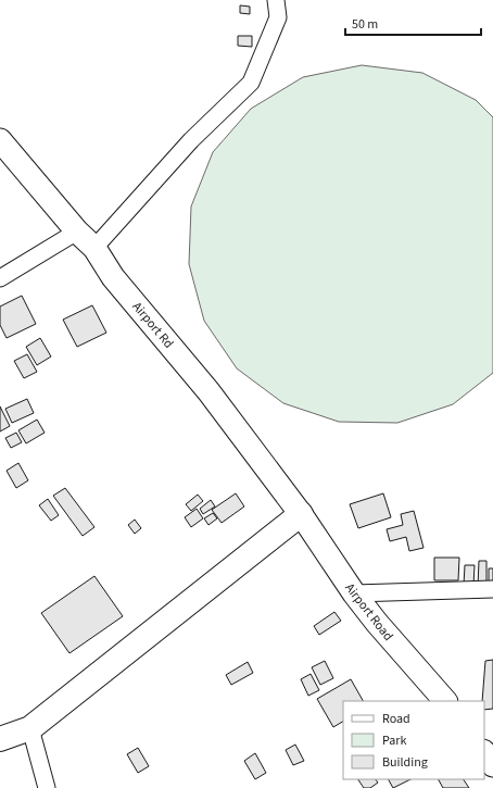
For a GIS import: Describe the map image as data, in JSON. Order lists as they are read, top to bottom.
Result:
{
  "streets": {
    "main road": ["Airport Rd", "Airport Road"]
  },
  "crossings": [
    ["Airport Rd", "Airport Road"]
  ],
  "legend": ["Road", "Park", "Building"],
  "scale_bar": "50 m"
}
